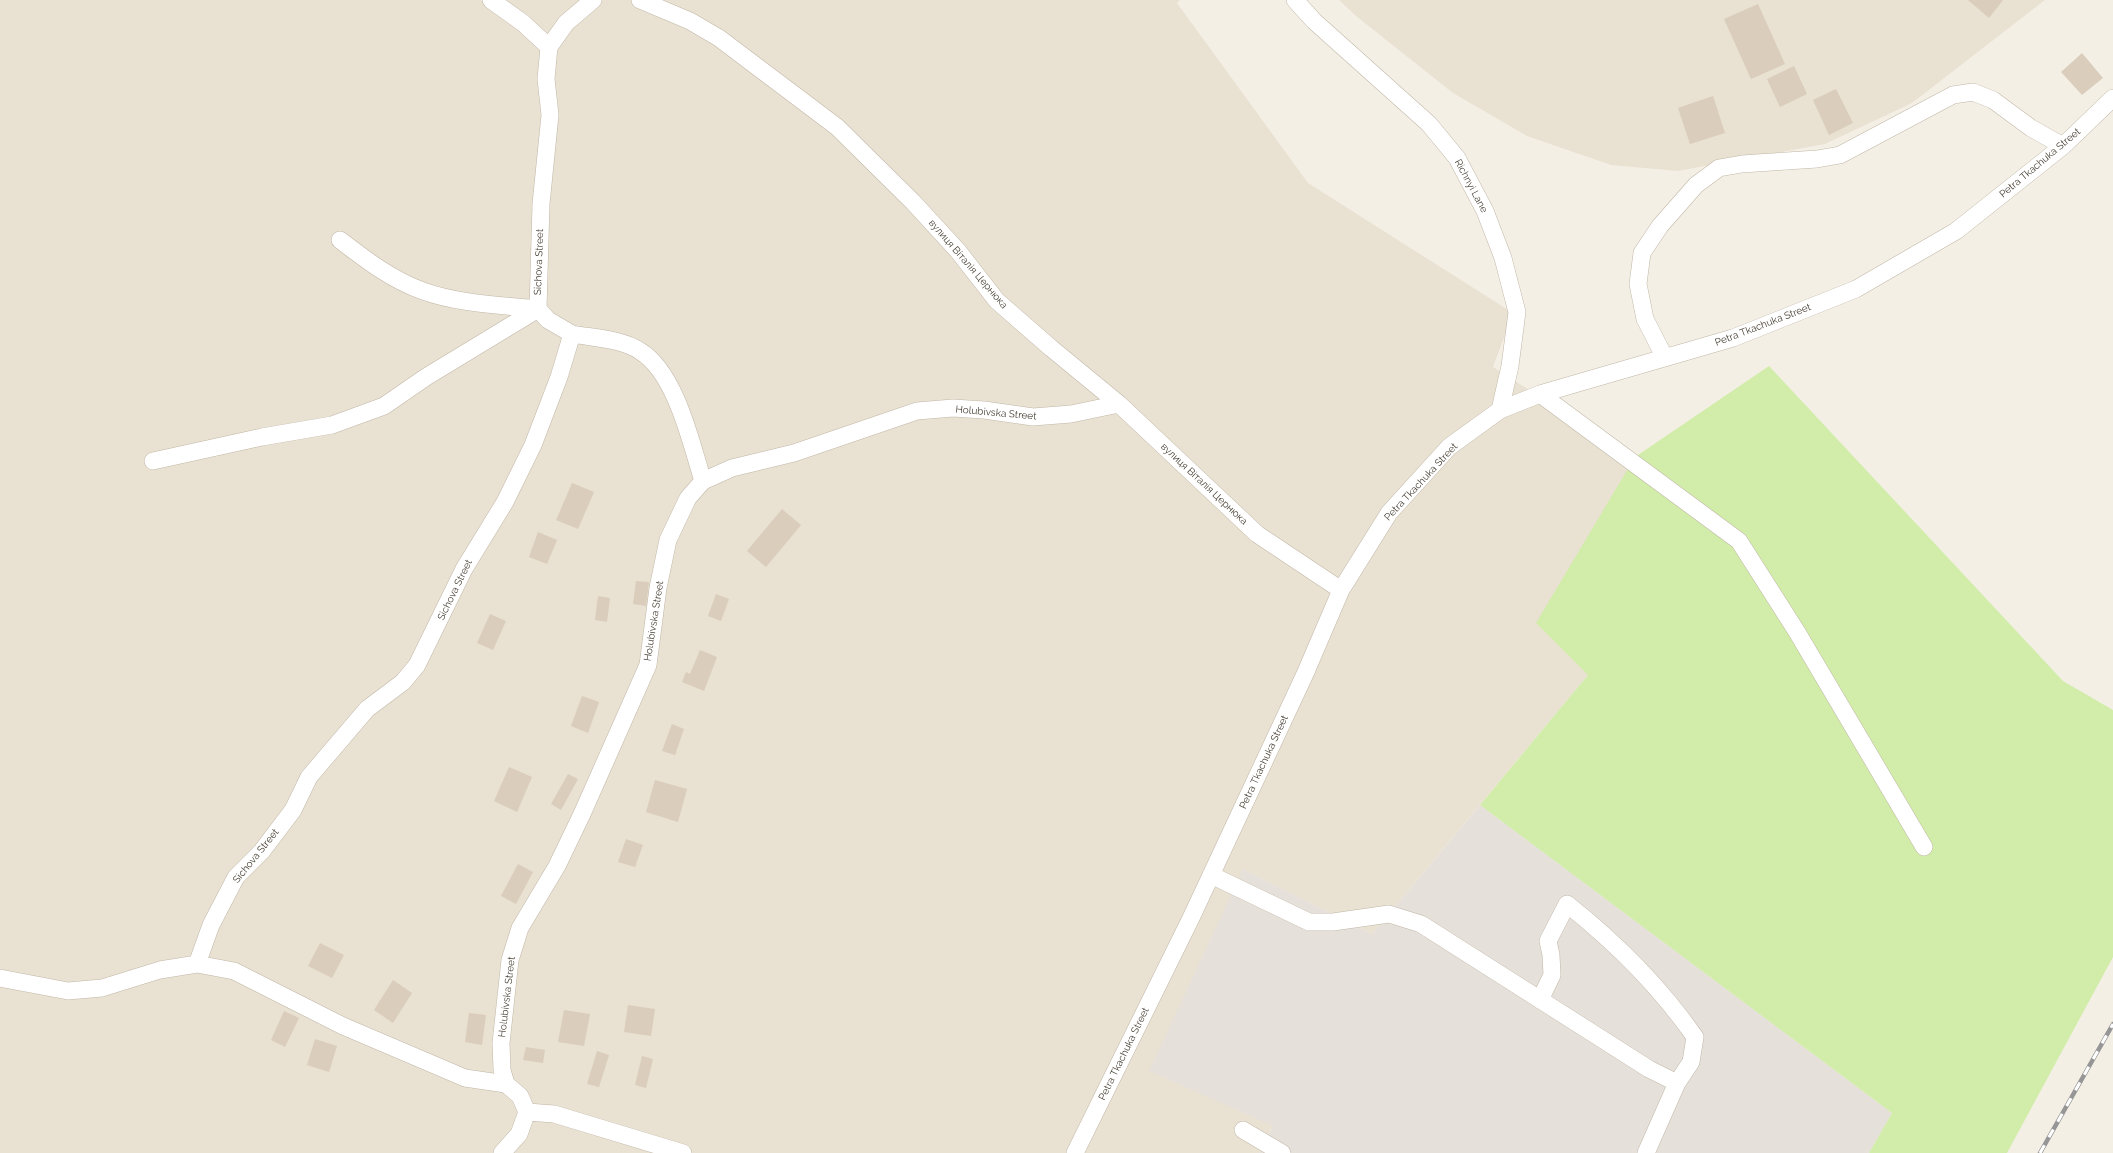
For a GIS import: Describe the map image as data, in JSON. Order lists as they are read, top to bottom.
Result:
{
  "streets": {
    "street": [
      "Petra Tkachuka Street",
      "Richnyi Lane",
      "Sichova Street",
      "вулиця Віталія Цернюка",
      "Holubivska Street"
    ]
  },
  "crossings": [
    ["Petra Tkachuka Street", "Richnyi Lane"],
    ["Petra Tkachuka Street", "вулиця Віталія Цернюка"],
    ["вулиця Віталія Цернюка", "Holubivska Street"]
  ]
}
